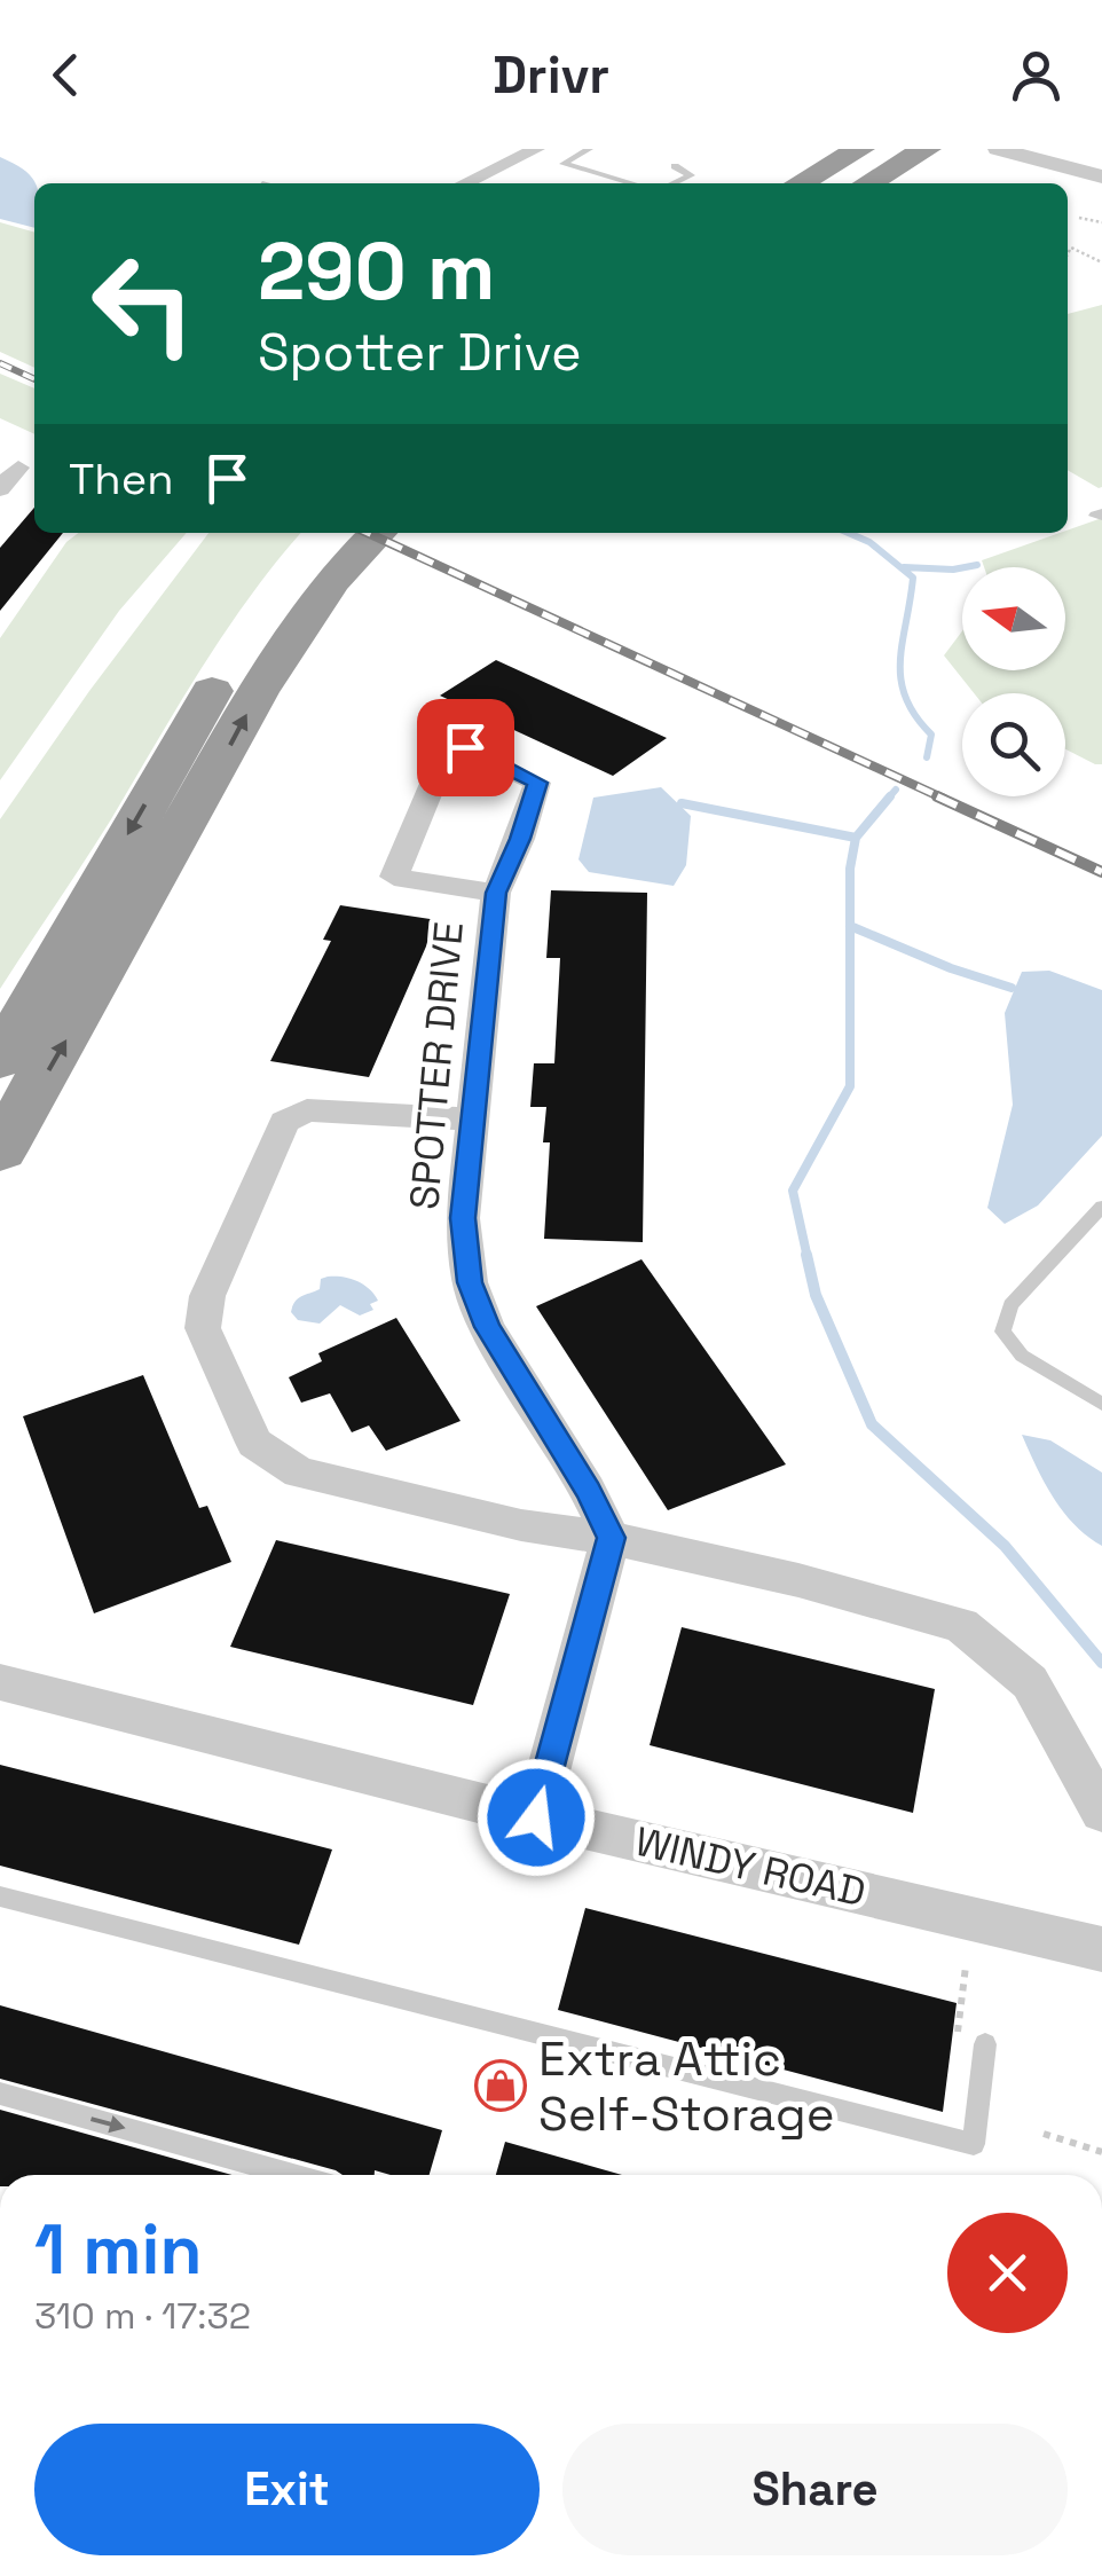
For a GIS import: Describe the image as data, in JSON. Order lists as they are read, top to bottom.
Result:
{
  "streets": {
    "street": ["SPOTTER DRIVE", "WINDY ROAD"]
  },
  "places": {
    "shop": ["Extra Attic Self-Storage"]
  },
  "north": "left",
  "page": {
    "header": "Drivr",
    "turn": ["290 m", "Spotter Drive"],
    "then": "Then",
    "heading": ["1 min", "310 m · 17:32"],
    "buttons": ["Exit", "Share"]
  }
}
